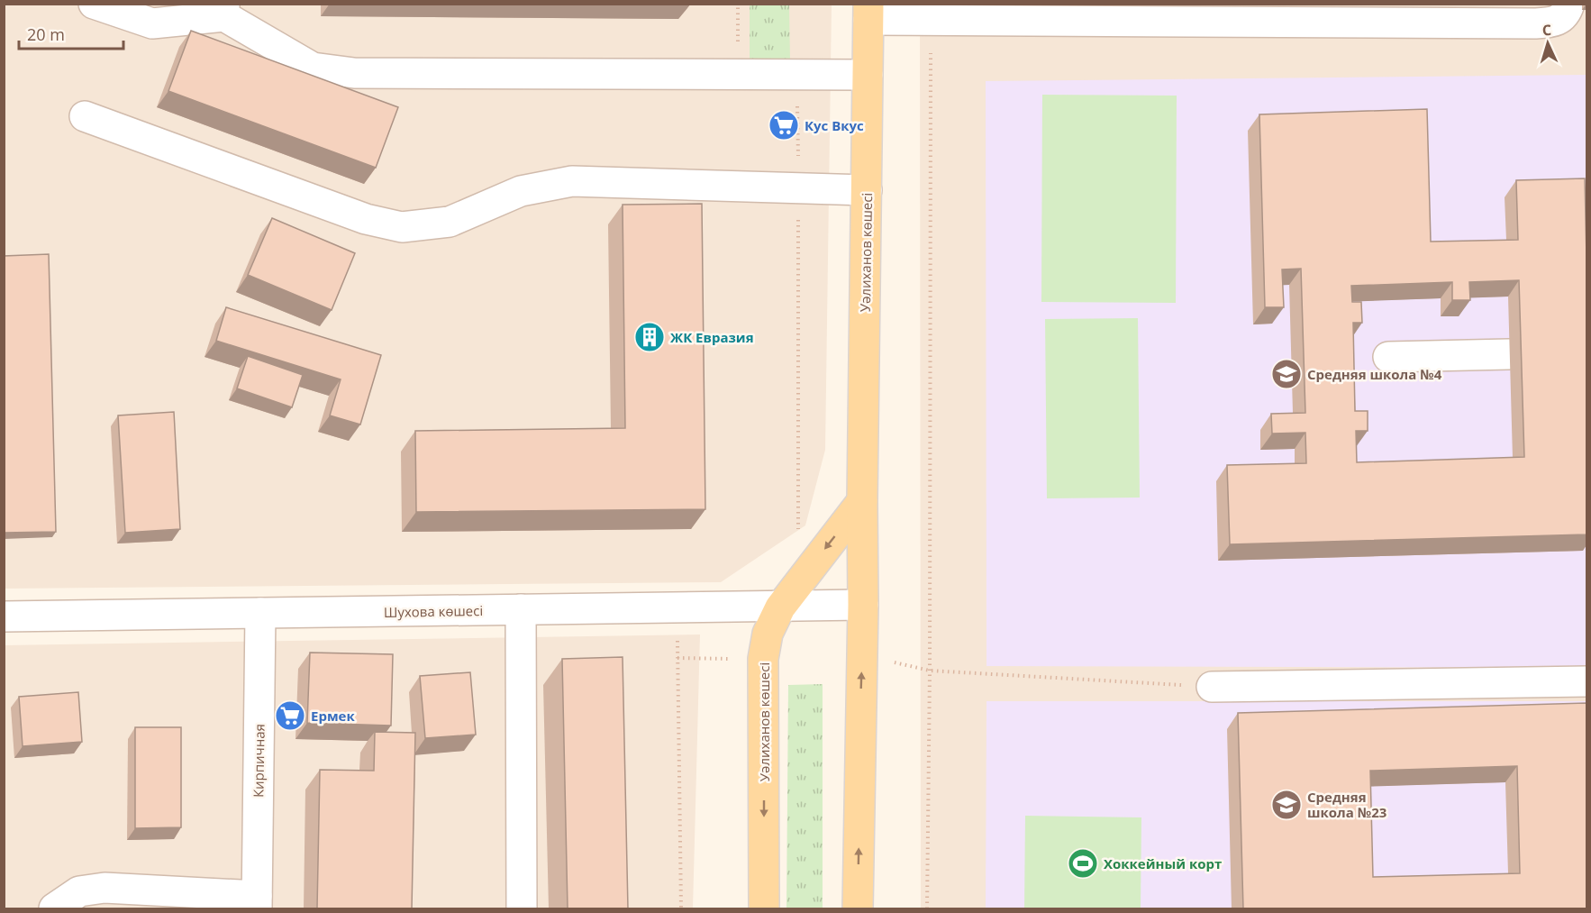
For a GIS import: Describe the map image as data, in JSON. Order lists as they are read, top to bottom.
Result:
{
  "streets": {
    "main road": ["Уәлиханов көшесі"],
    "street": ["Шухова көшесі", "Кирпичная"]
  },
  "crossings": [
    ["Уәлиханов көшесі", "Шухова көшесі"],
    ["Шухова көшесі", "Кирпичная"]
  ],
  "places": {
    "supermarket": ["Кус Вкус", "Ермек"],
    "building": ["ЖК Евразия"],
    "school or university": ["Средняя школа №4", "Средняя школа №23"],
    "sports": ["Хоккейный корт"]
  },
  "scale_bar": "20 m",
  "north": "top"
}
